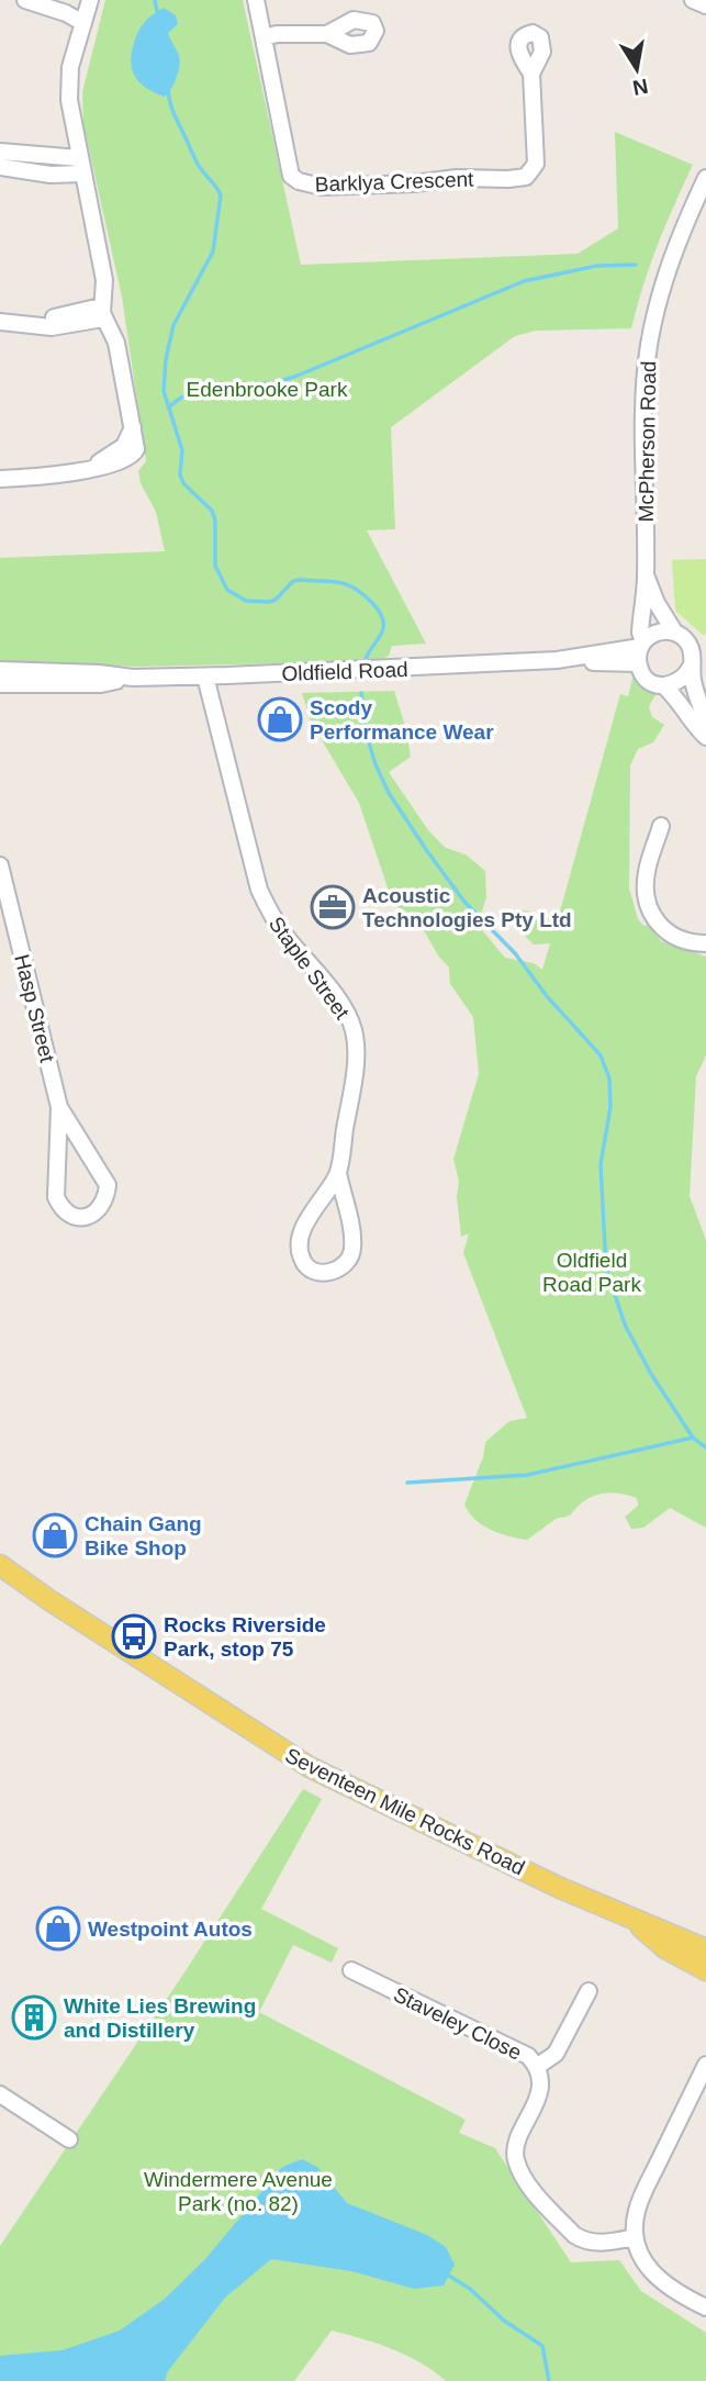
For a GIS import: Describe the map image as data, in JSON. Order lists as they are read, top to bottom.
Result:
{
  "streets": {
    "main road": ["Seventeen Mile Rocks Road"],
    "street": [
      "Barklya Crescent",
      "McPherson Road",
      "Oldfield Road",
      "Staple Street",
      "Hasp Street",
      "Staveley Close"
    ]
  },
  "crossings": [
    ["McPherson Road", "Oldfield Road"],
    ["Oldfield Road", "Staple Street"]
  ],
  "parks": ["Edenbrooke Park", "Oldfield Road Park", "Windermere Avenue Park (no. 82)"],
  "places": {
    "shop": ["Scody Performance Wear", "Chain Gang Bike Shop", "Westpoint Autos"],
    "office": ["Acoustic Technologies Pty Ltd"],
    "bus stop": ["Rocks Riverside Park, stop 75"],
    "building": ["White Lies Brewing and Distillery"]
  },
  "north": "bottom"
}
